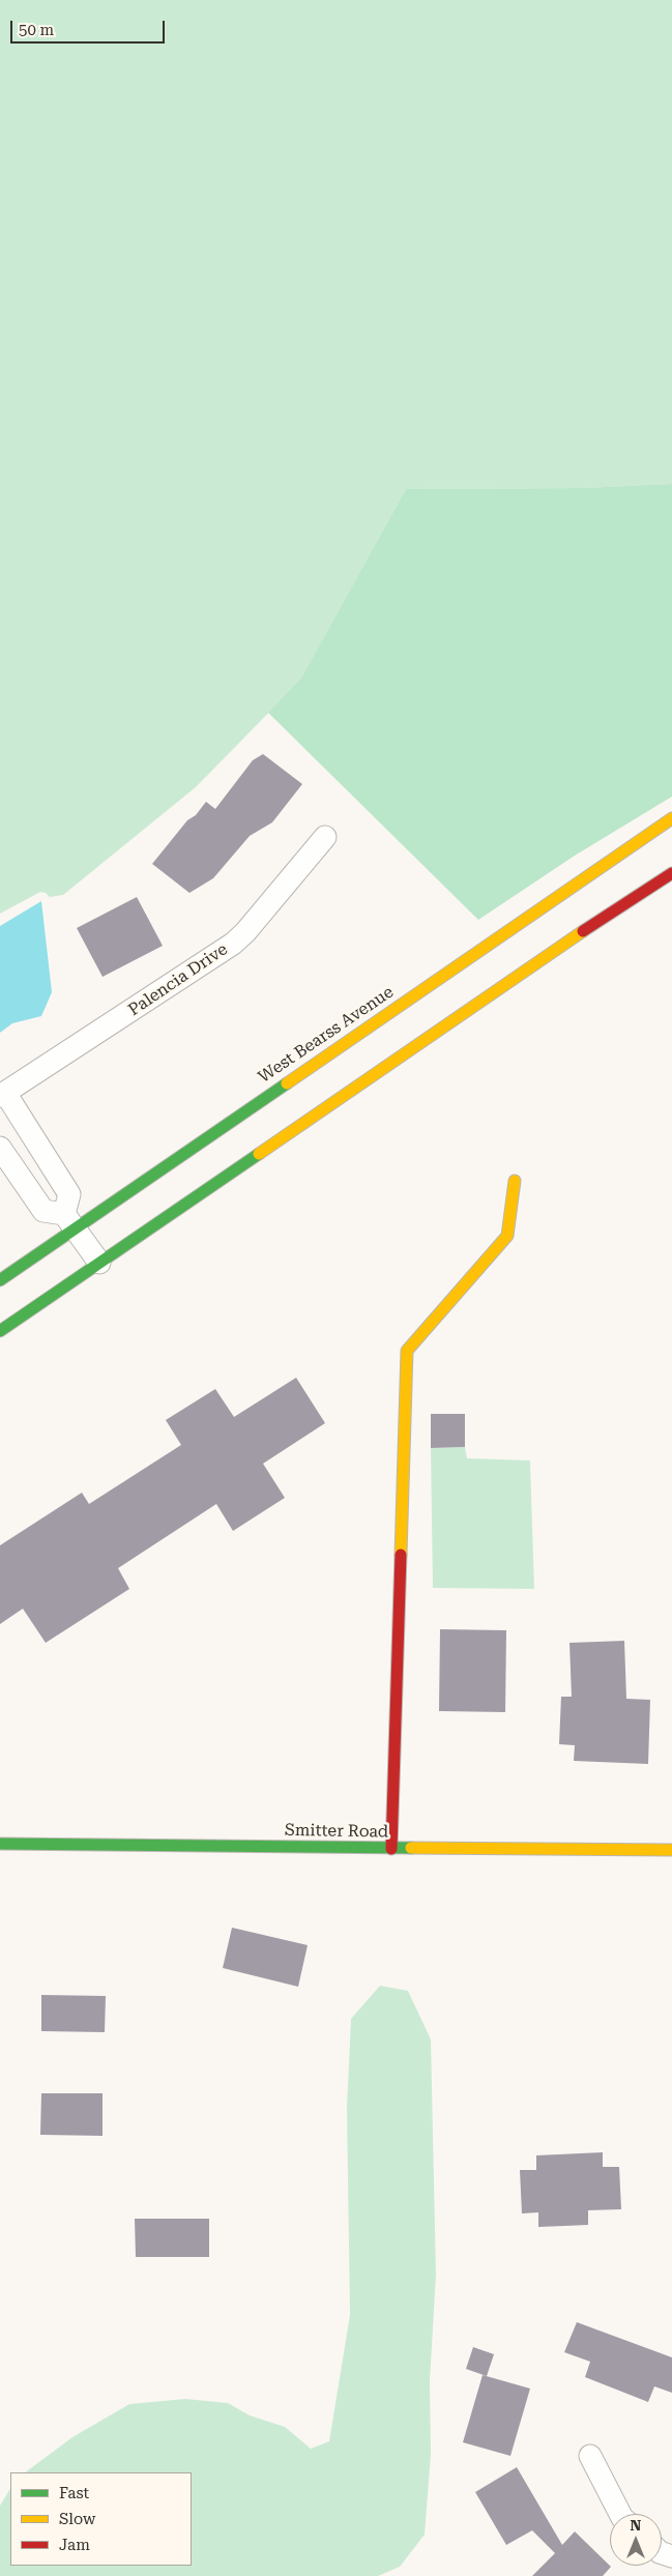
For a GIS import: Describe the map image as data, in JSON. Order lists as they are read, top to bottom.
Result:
{
  "streets": {
    "main road": ["West Bearss Avenue", "Smitter Road"],
    "street": ["Palencia Drive"]
  },
  "crossings": [
    ["Palencia Drive", "West Bearss Avenue"]
  ],
  "legend": ["Fast", "Slow", "Jam"],
  "scale_bar": "50 m",
  "north": "top"
}
